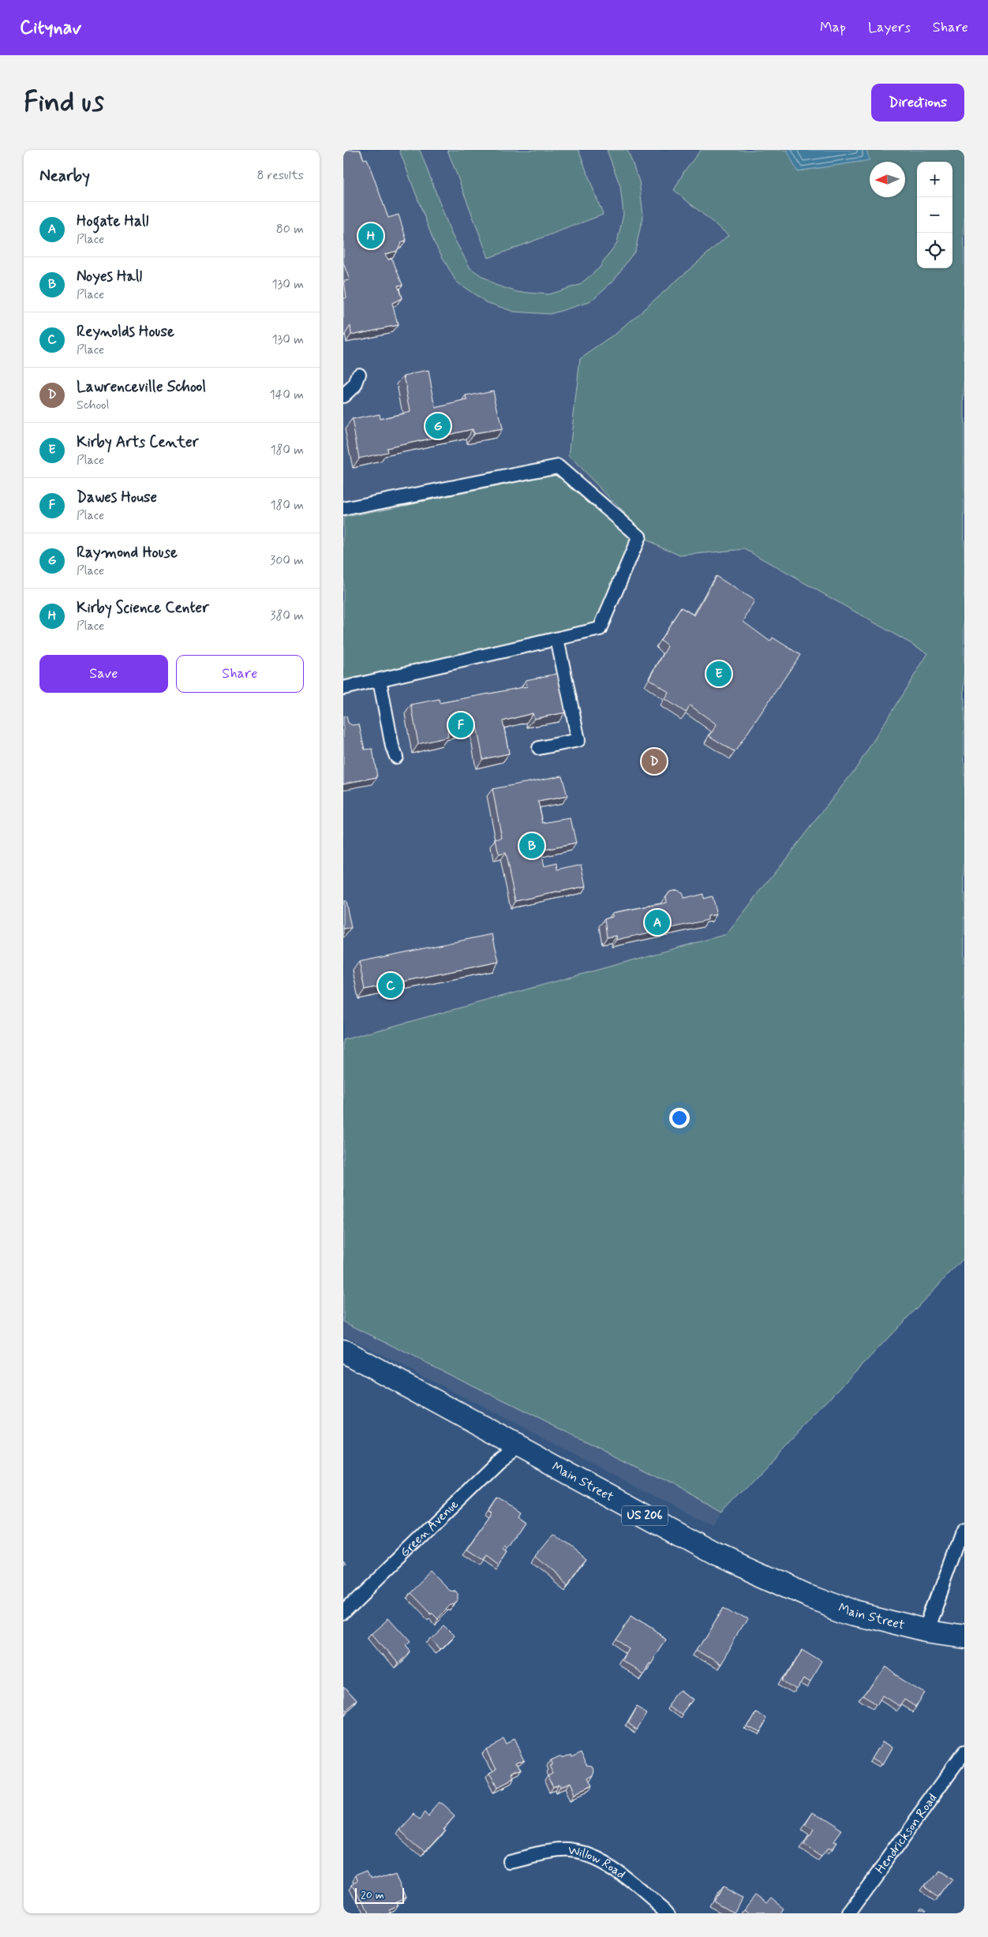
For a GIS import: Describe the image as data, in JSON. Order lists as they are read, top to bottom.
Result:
{
  "streets": {
    "highway": ["Main Street", "US 206"],
    "street": ["Green Avenue", "Hendrickson Road", "Willow Road"]
  },
  "crossings": [
    ["Main Street", "Green Avenue"]
  ],
  "scale_bar": "20 m",
  "north": "left",
  "page": {
    "header": "Citynav",
    "nav": ["Map", "Layers", "Share"],
    "buttons": [
      "Directions",
      ["Save", "Share"]
    ],
    "title": "Find us",
    "heading": ["Nearby", "8 results"],
    "map_buttons": ["+", "−"],
    "list": [
      {
        "mark": "A",
        "name": "Hogate Hall",
        "note": "Place",
        "value": "80 m"
      },
      {
        "mark": "B",
        "name": "Noyes Hall",
        "note": "Place",
        "value": "130 m"
      },
      {
        "mark": "C",
        "name": "Reynolds House",
        "note": "Place",
        "value": "130 m"
      },
      {
        "mark": "D",
        "name": "Lawrenceville School",
        "note": "School",
        "value": "140 m"
      },
      {
        "mark": "E",
        "name": "Kirby Arts Center",
        "note": "Place",
        "value": "180 m"
      },
      {
        "mark": "F",
        "name": "Dawes House",
        "note": "Place",
        "value": "180 m"
      },
      {
        "mark": "G",
        "name": "Raymond House",
        "note": "Place",
        "value": "300 m"
      },
      {
        "mark": "H",
        "name": "Kirby Science Center",
        "note": "Place",
        "value": "380 m"
      }
    ],
    "pins": [
      "H",
      "G",
      "E",
      "F",
      "D",
      "B",
      "A",
      "C"
    ],
    "scale": "20 m"
  }
}
